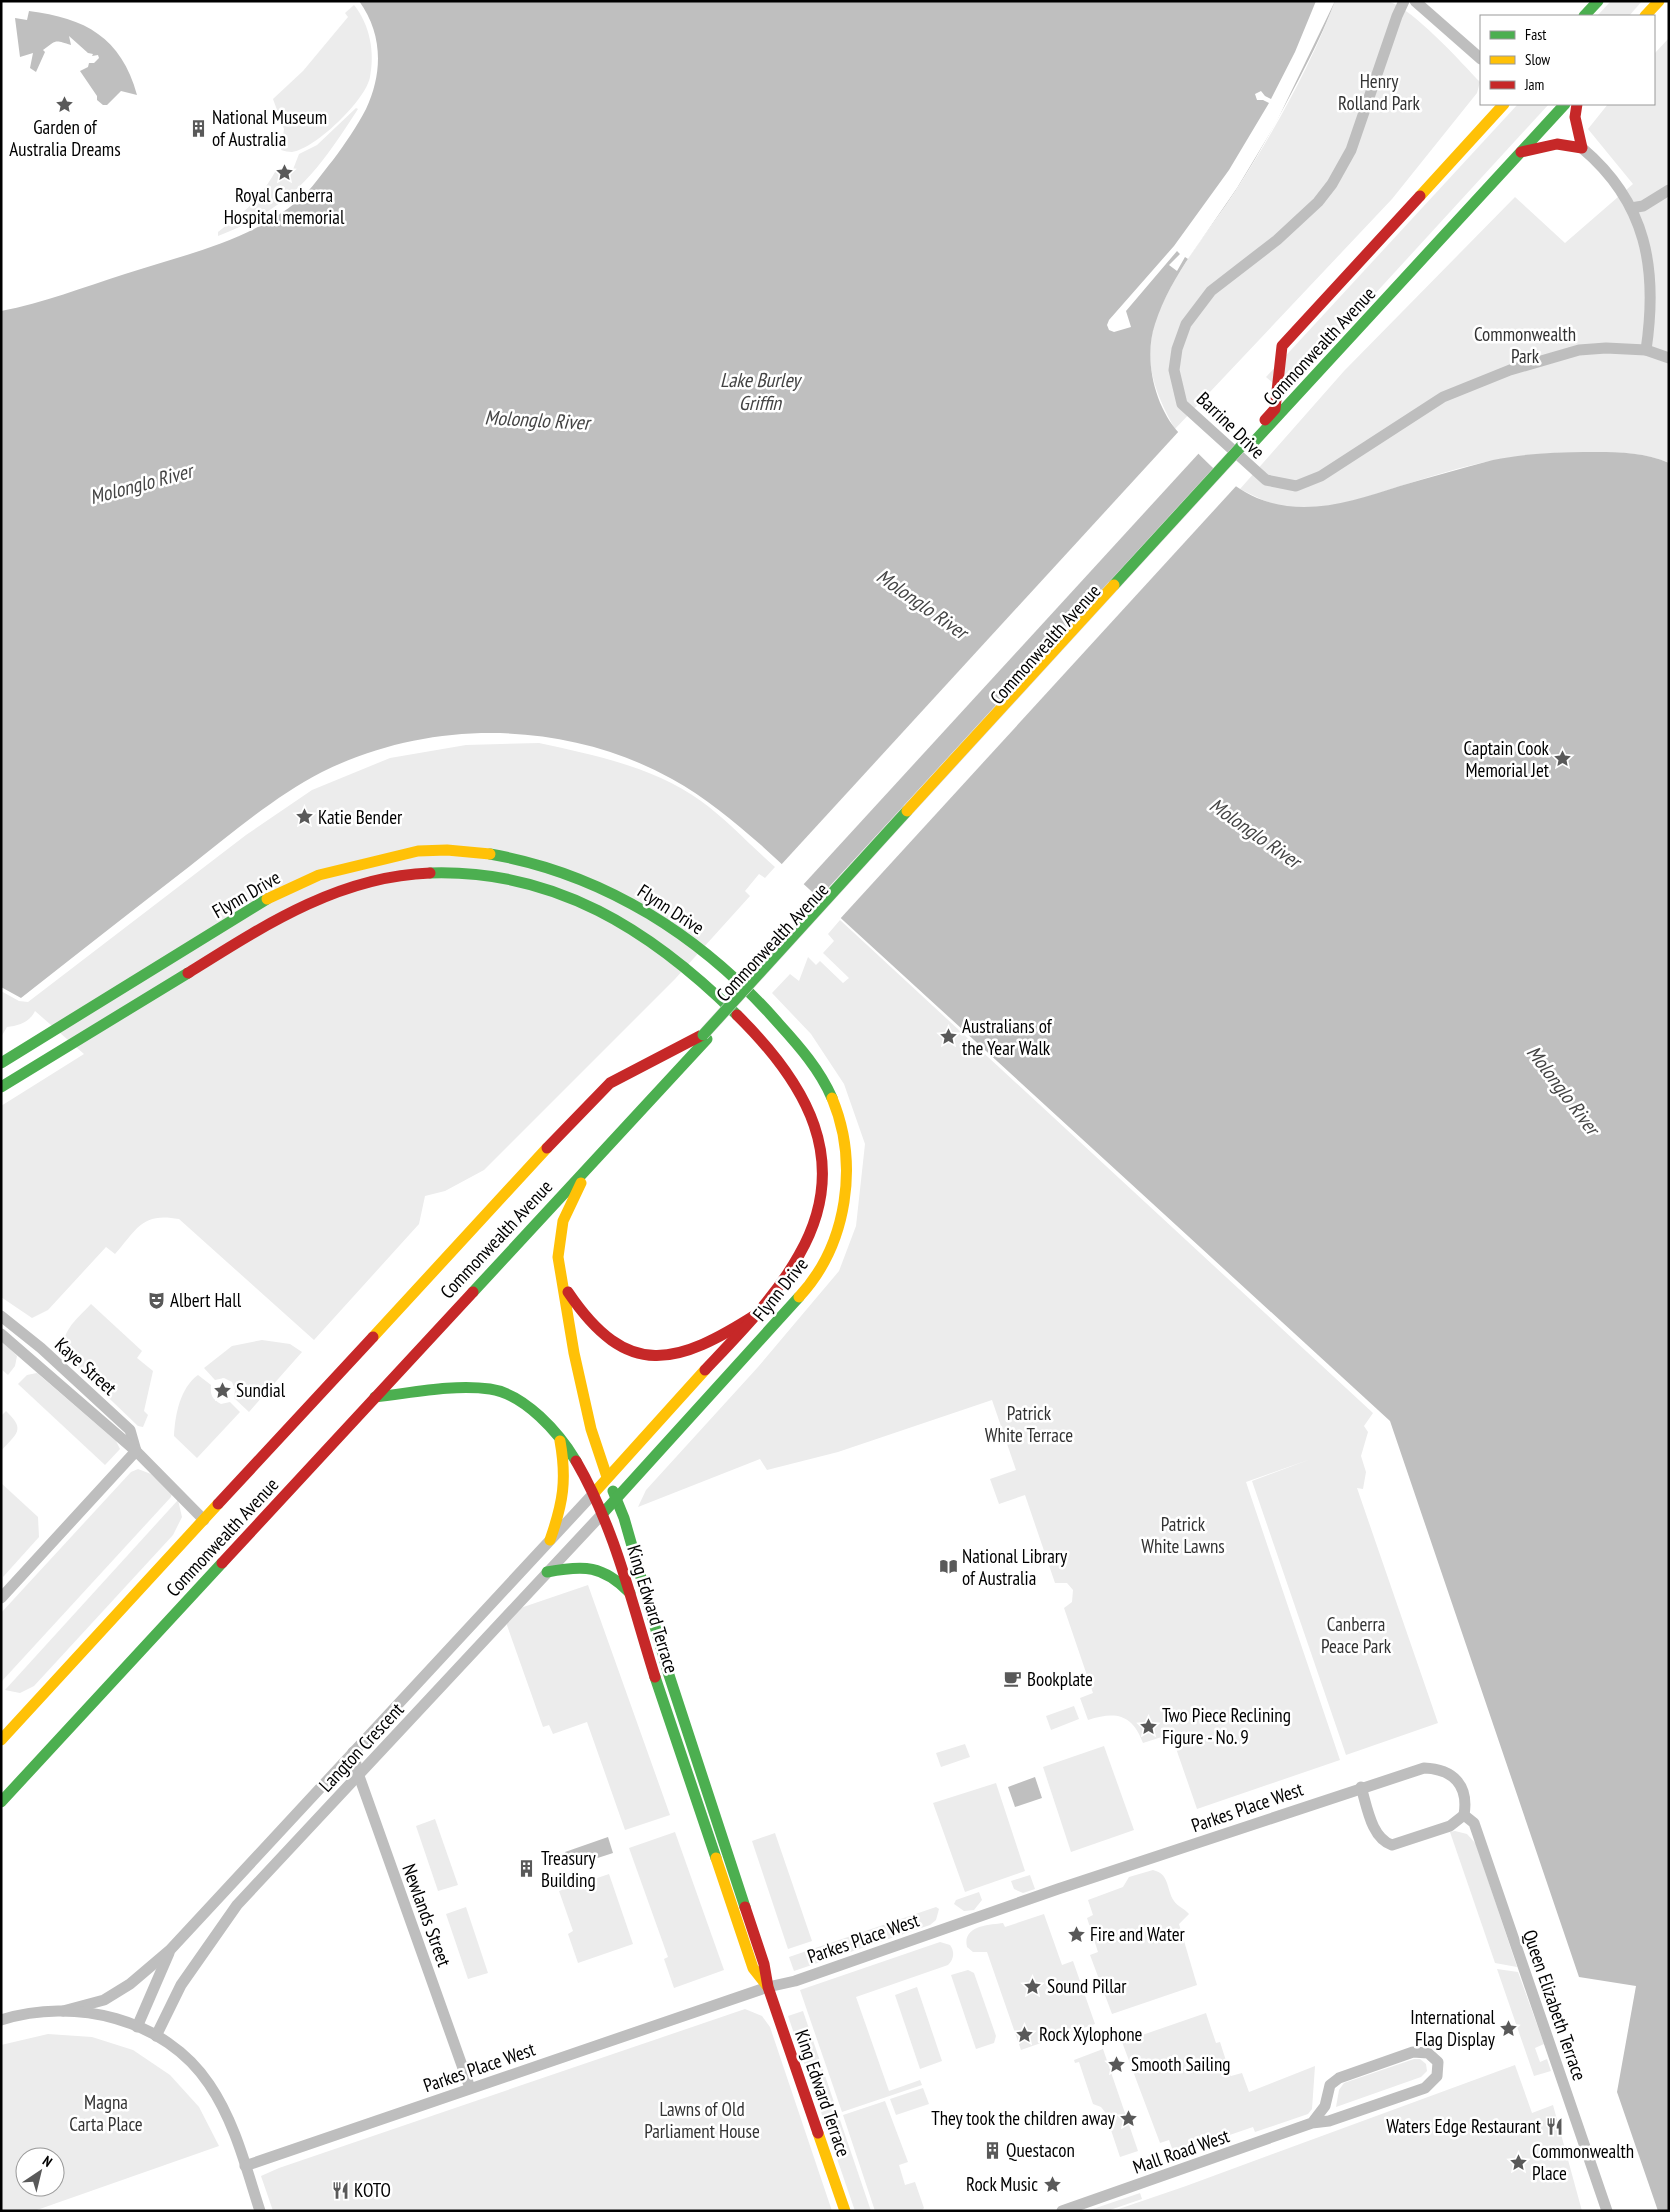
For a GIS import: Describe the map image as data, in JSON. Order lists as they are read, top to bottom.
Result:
{
  "streets": {
    "main road": [
      "Commonwealth Avenue",
      "Flynn Drive",
      "King Edward Terrace",
      "Langton Crescent"
    ],
    "street": [
      "Barrine Drive",
      "Kaye Street",
      "Parkes Place West",
      "Newlands Street",
      "Queen Elizabeth Terrace",
      "Mall Road West"
    ]
  },
  "crossings": [
    ["Commonwealth Avenue", "Kaye Street"],
    ["Commonwealth Avenue", "King Edward Terrace"],
    ["Flynn Drive", "King Edward Terrace"],
    ["Flynn Drive", "Langton Crescent"],
    ["King Edward Terrace", "Langton Crescent"],
    ["King Edward Terrace", "Parkes Place West"],
    ["Langton Crescent", "Newlands Street"],
    ["Parkes Place West", "Newlands Street"],
    ["Parkes Place West", "Queen Elizabeth Terrace"]
  ],
  "water": ["Lake Burley Griffin", "Molonglo River"],
  "parks": [
    "Henry Rolland Park",
    "Commonwealth Park",
    "Patrick White Terrace",
    "Patrick White Lawns",
    "Canberra Peace Park",
    "Magna Carta Place",
    "Lawns of Old Parliament House"
  ],
  "places": {
    "place": [
      "Garden of Australia Dreams",
      "Royal Canberra Hospital memorial",
      "Captain Cook Memorial Jet",
      "Katie Bender",
      "Australians of the Year Walk",
      "Sundial",
      "Two Piece Reclining Figure - No. 9",
      "Fire and Water",
      "Sound Pillar",
      "International Flag Display",
      "Rock Xylophone",
      "Smooth Sailing",
      "They took the children away",
      "Commonwealth Place",
      "Rock Music"
    ],
    "building": ["National Museum of Australia", "Treasury Building", "Questacon"],
    "theatre": ["Albert Hall"],
    "library": ["National Library of Australia"],
    "cafe": ["Bookplate"],
    "restaurant": ["Waters Edge Restaurant", "KOTO"]
  },
  "legend": ["Fast", "Slow", "Jam"],
  "north": "top right"
}
